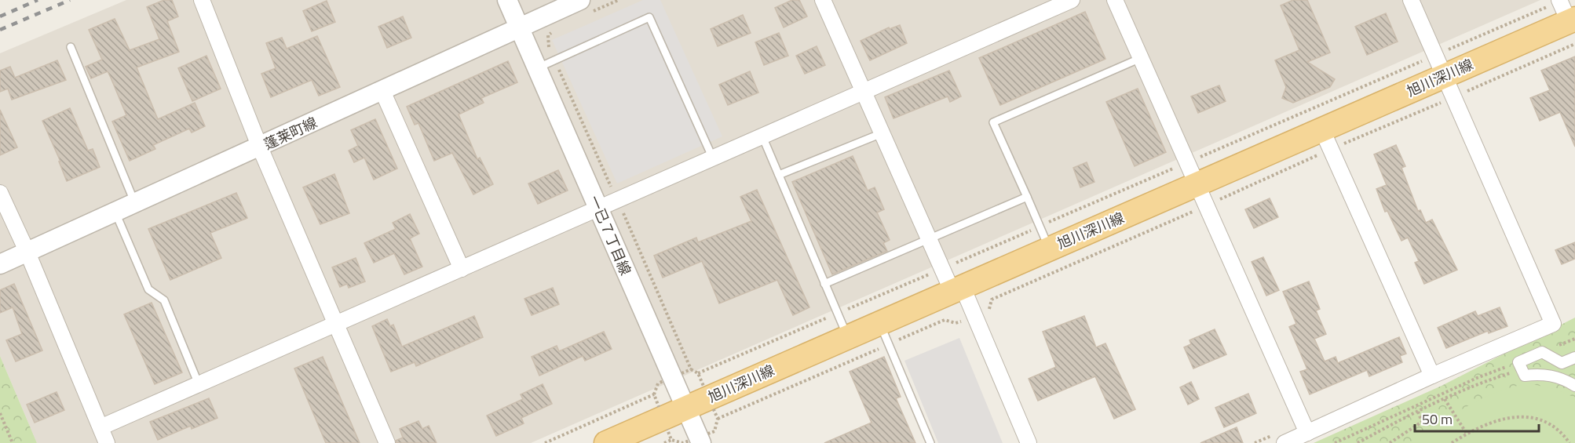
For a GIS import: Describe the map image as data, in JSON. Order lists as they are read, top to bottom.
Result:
{
  "streets": {
    "main road": ["旭川深川線"],
    "street": ["蓬莱町線", "一已７丁目線"]
  },
  "crossings": [
    ["旭川深川線", "一已７丁目線"],
    ["蓬莱町線", "一已７丁目線"]
  ],
  "scale_bar": "50 m"
}
